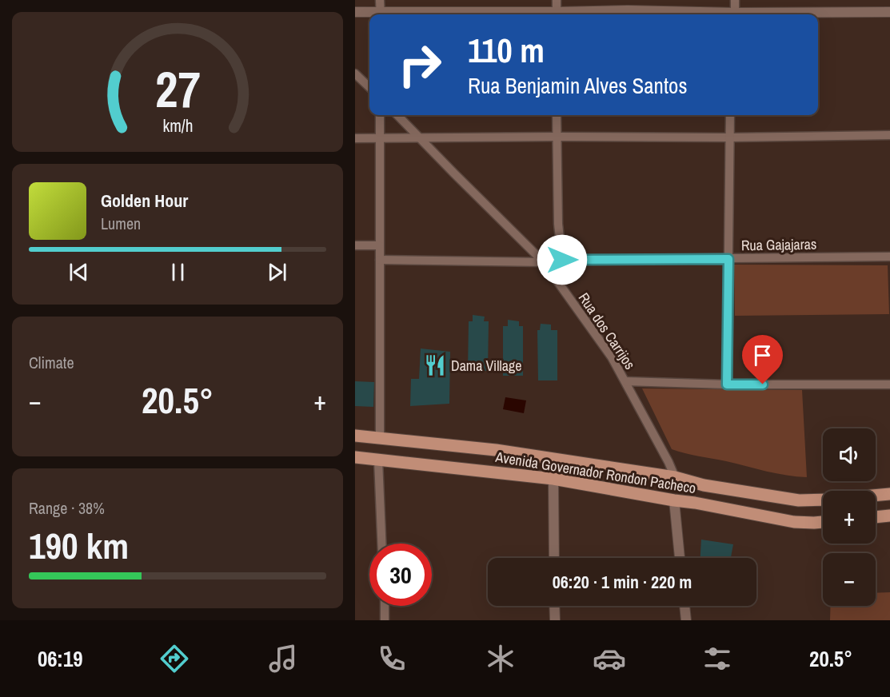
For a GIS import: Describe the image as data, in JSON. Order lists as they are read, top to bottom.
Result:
{
  "streets": {
    "main road": ["Avenida Governador Rondon Pacheco"],
    "street": ["Rua Gajajaras", "Rua dos Carrijos"]
  },
  "crossings": [
    ["Rua Gajajaras", "Rua dos Carrijos"],
    ["Rua dos Carrijos", "Avenida Governador Rondon Pacheco"]
  ],
  "places": {
    "restaurant": ["Dama Village"]
  },
  "page": {
    "turn": ["110 m", "Rua Benjamin Alves Santos"],
    "song": ["Golden Hour", "Lumen"],
    "tile": [
      "Climate",
      ["Range · 38%", "190 km"]
    ],
    "heat": ["−", "20.5°", "+"],
    "map_buttons": ["+", "−"],
    "limit": "30",
    "trip": "06:20 · 1 min · 220 m",
    "tabs": ["06:19", "20.5°"],
    "gauge": ["27", "km/h"]
  }
}
